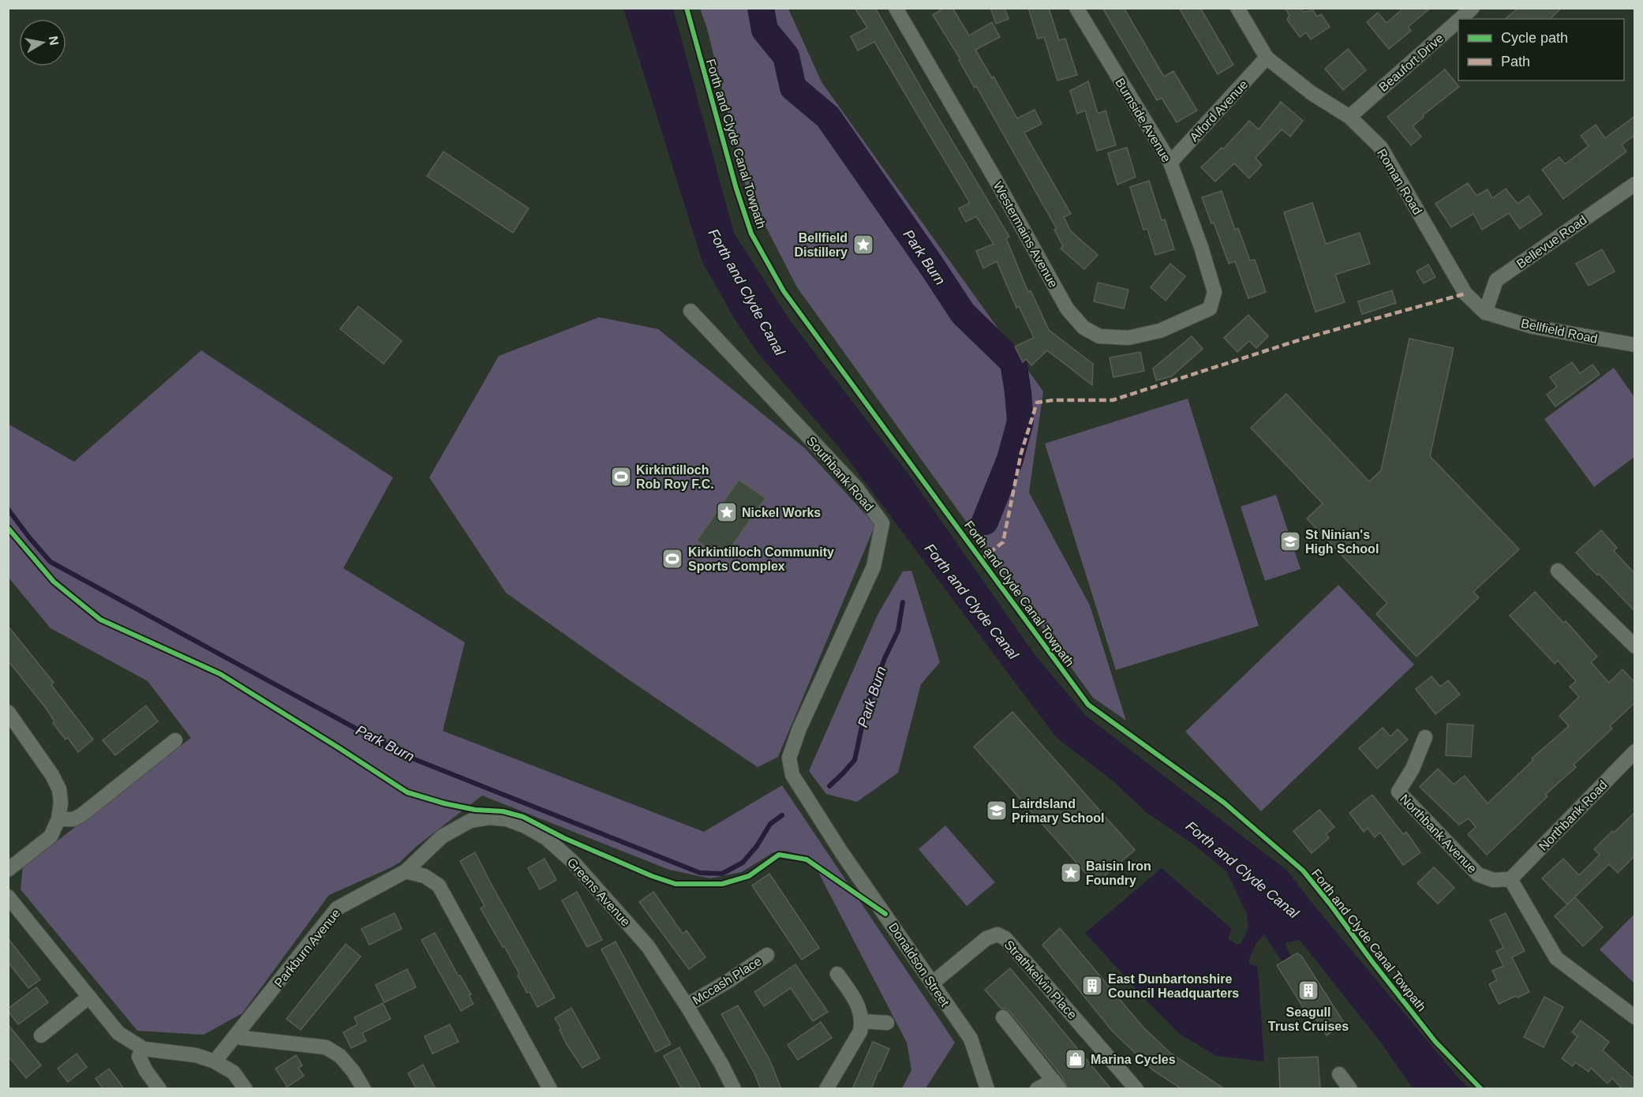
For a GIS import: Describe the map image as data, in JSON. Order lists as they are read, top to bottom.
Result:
{
  "streets": {
    "street": [
      "Beaufort Drive",
      "Alford Avenue",
      "Burnside Avenue",
      "Roman Road",
      "Westermains Avenue",
      "Bellevue Road",
      "Bellfield Road",
      "Southbank Road",
      "Northbank Road",
      "Northbank Avenue",
      "Greens Avenue",
      "Parkburn Avenue",
      "Donaldson Street",
      "Strathkelvin Place",
      "Mccash Place"
    ],
    "cycle path": ["Forth and Clyde Canal Towpath"]
  },
  "crossings": [
    ["Beaufort Drive", "Roman Road"],
    ["Alford Avenue", "Burnside Avenue"],
    ["Alford Avenue", "Roman Road"],
    ["Burnside Avenue", "Westermains Avenue"],
    ["Roman Road", "Bellevue Road"],
    ["Roman Road", "Bellfield Road"],
    ["Bellevue Road", "Bellfield Road"],
    ["Southbank Road", "Donaldson Street"],
    ["Northbank Road", "Northbank Avenue"],
    ["Greens Avenue", "Parkburn Avenue"],
    ["Greens Avenue", "Mccash Place"],
    ["Donaldson Street", "Strathkelvin Place"]
  ],
  "water": ["Park Burn", "Forth and Clyde Canal"],
  "places": {
    "place": ["Bellfield Distillery", "Nickel Works", "Baisin Iron Foundry"],
    "sports": ["Kirkintilloch Rob Roy F.C.", "Kirkintilloch Community Sports Complex"],
    "school or university": ["St Ninian's High School", "Lairdsland Primary School"],
    "building": ["East Dunbartonshire Council Headquarters", "Seagull Trust Cruises"],
    "shop": ["Marina Cycles"]
  },
  "legend": ["Cycle path", "Path"],
  "north": "right"
}
